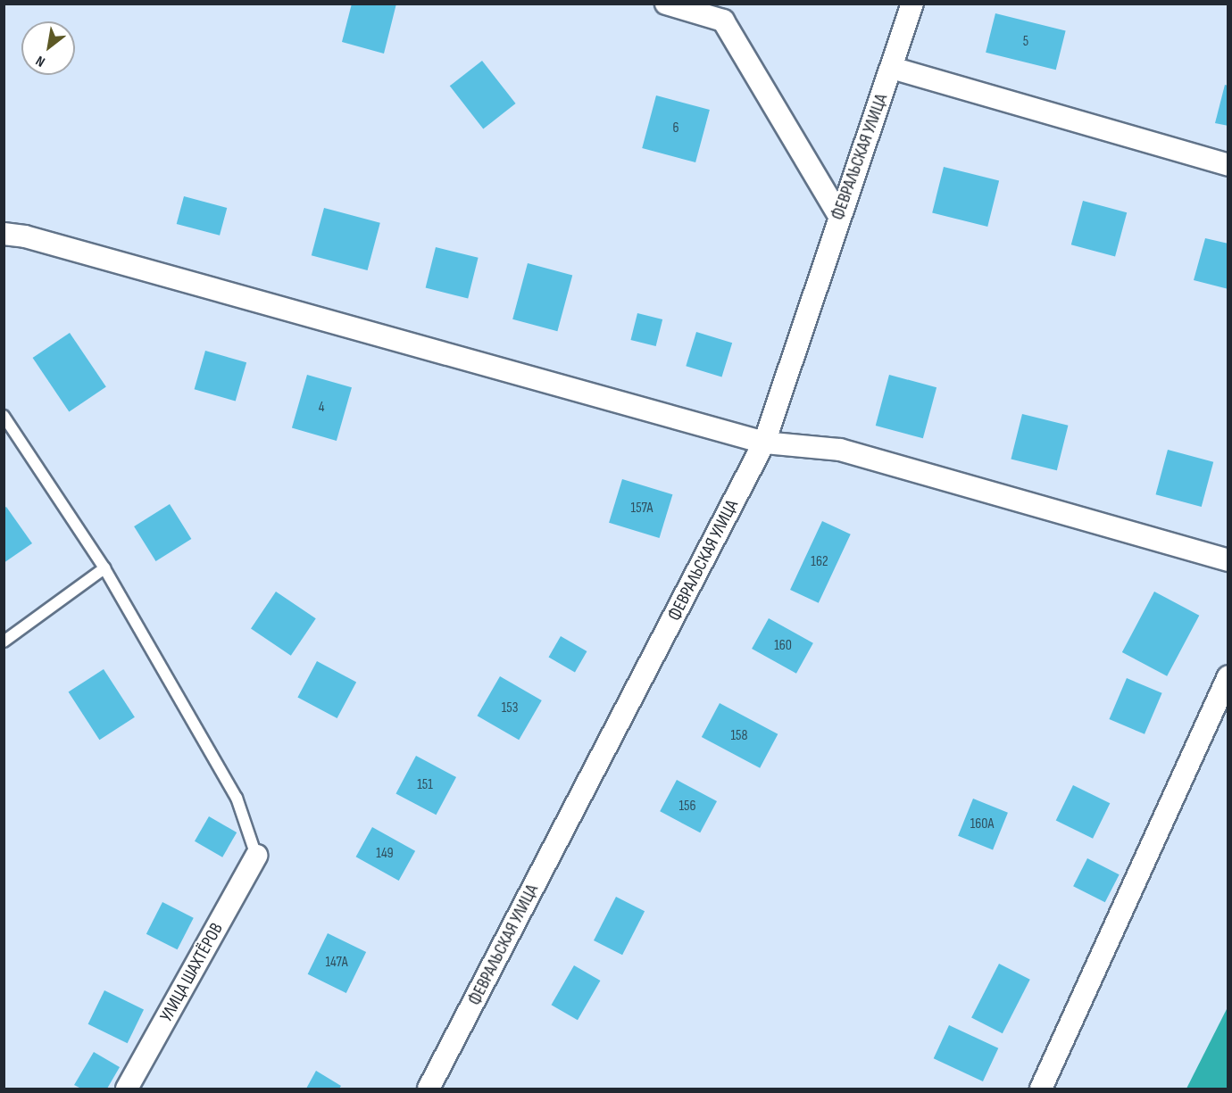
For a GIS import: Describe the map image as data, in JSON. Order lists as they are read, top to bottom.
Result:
{
  "streets": {
    "street": ["ФЕВРАЛЬСКАЯ УЛИЦА", "УЛИЦА ШАХТЁРОВ"]
  },
  "house_numbers": [
    "5",
    "6",
    "4",
    "157А",
    "162",
    "160",
    "153",
    "158",
    "151",
    "156",
    "160А",
    "149",
    "147А"
  ],
  "north": "bottom left"
}
